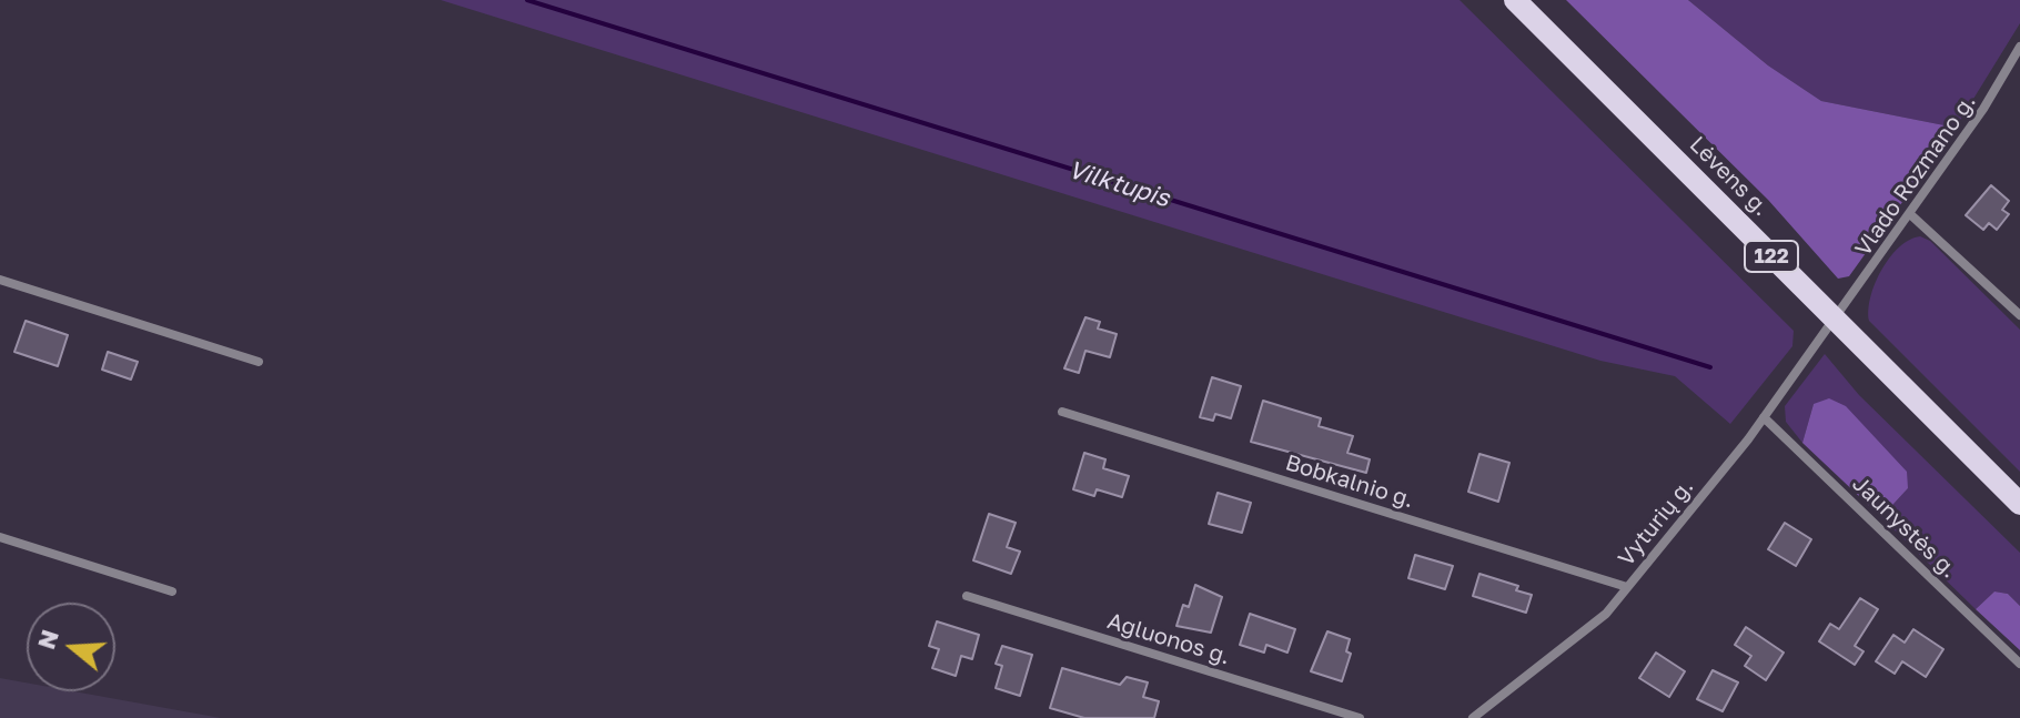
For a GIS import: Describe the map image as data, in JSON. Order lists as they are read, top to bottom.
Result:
{
  "streets": {
    "main road": ["Lėvens g.", "122"],
    "street": [
      "Vlado Rozmano g.",
      "Bobkalnio g.",
      "Vyturių g.",
      "Jaunystės g.",
      "Agluonos g."
    ]
  },
  "crossings": [
    ["Vlado Rozmano g.", "Lėvens g."],
    ["Vlado Rozmano g.", "Vyturių g."],
    ["Lėvens g.", "Vyturių g."],
    ["Bobkalnio g.", "Vyturių g."],
    ["Vyturių g.", "Jaunystės g."]
  ],
  "water": ["Vilktupis"],
  "north": "left"
}
